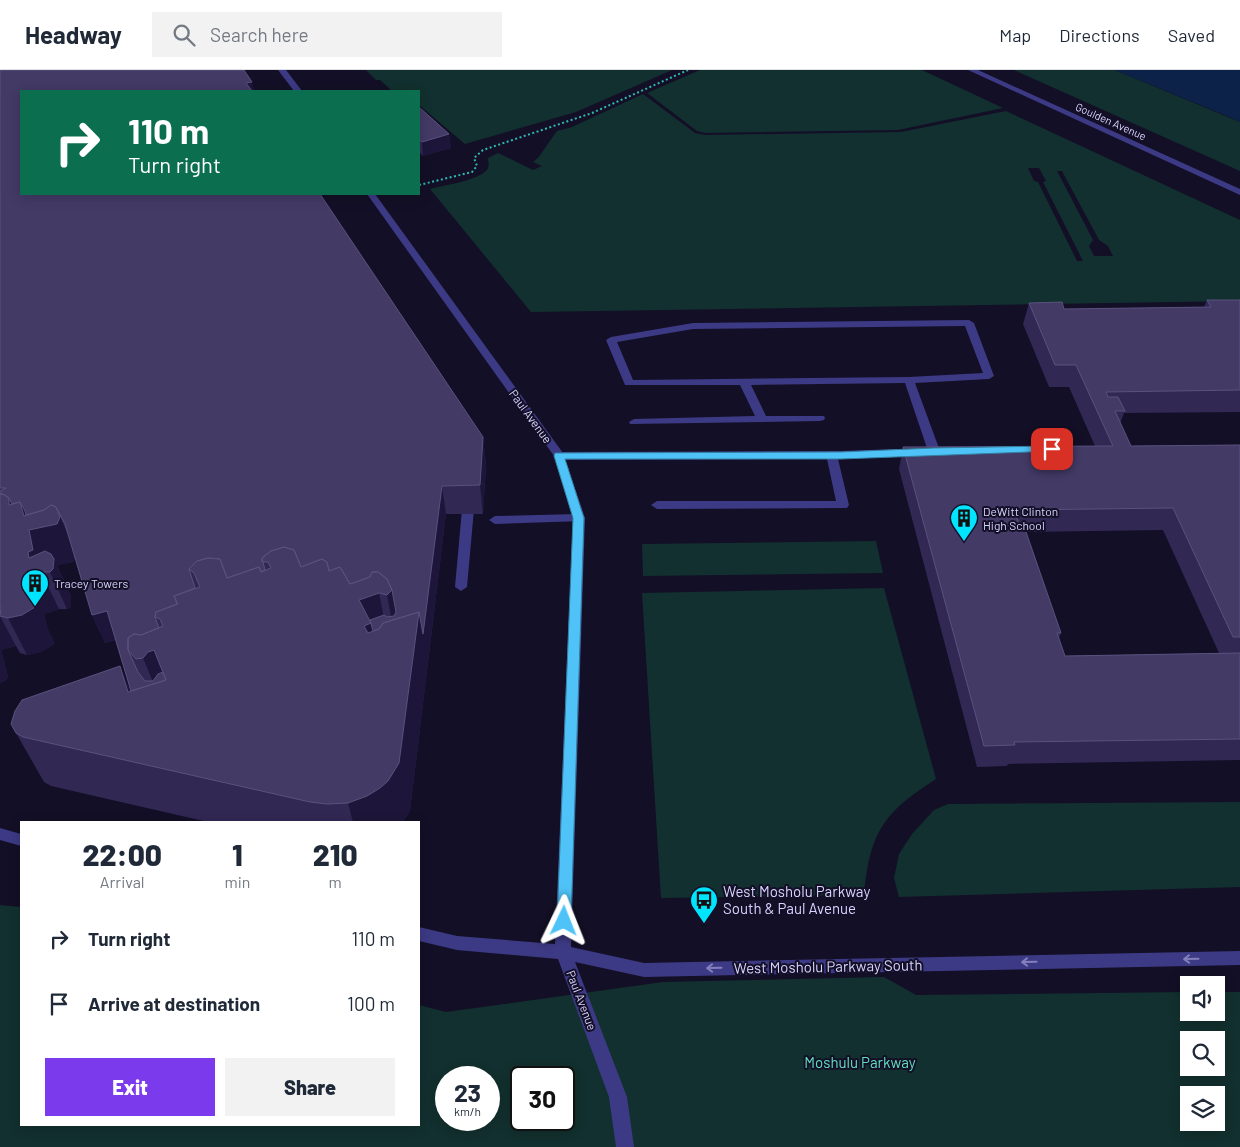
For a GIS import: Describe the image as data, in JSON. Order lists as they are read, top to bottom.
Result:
{
  "streets": {
    "street": ["Goulden Avenue", "Paul Avenue", "West Mosholu Parkway South"]
  },
  "crossings": [
    ["Paul Avenue", "West Mosholu Parkway South"]
  ],
  "one_way": ["West Mosholu Parkway South"],
  "parks": ["Moshulu Parkway"],
  "places": {
    "building": ["DeWitt Clinton High School", "Tracey Towers"],
    "bus stop": ["West Mosholu Parkway South & Paul Avenue"]
  },
  "page": {
    "header": "Headway",
    "search": "Search here",
    "nav": ["Map", "Directions", "Saved"],
    "turn": ["110 m", "Turn right"],
    "eta": [
      "22:00",
      "Arrival",
      "1",
      "min",
      "210",
      "m"
    ],
    "list": [
      {
        "name": "Turn right",
        "value": "110 m"
      },
      {
        "name": "Arrive at destination",
        "value": "100 m"
      }
    ],
    "buttons": ["Exit", "Share"],
    "speed": "23 km/h",
    "limit": "30"
  }
}
